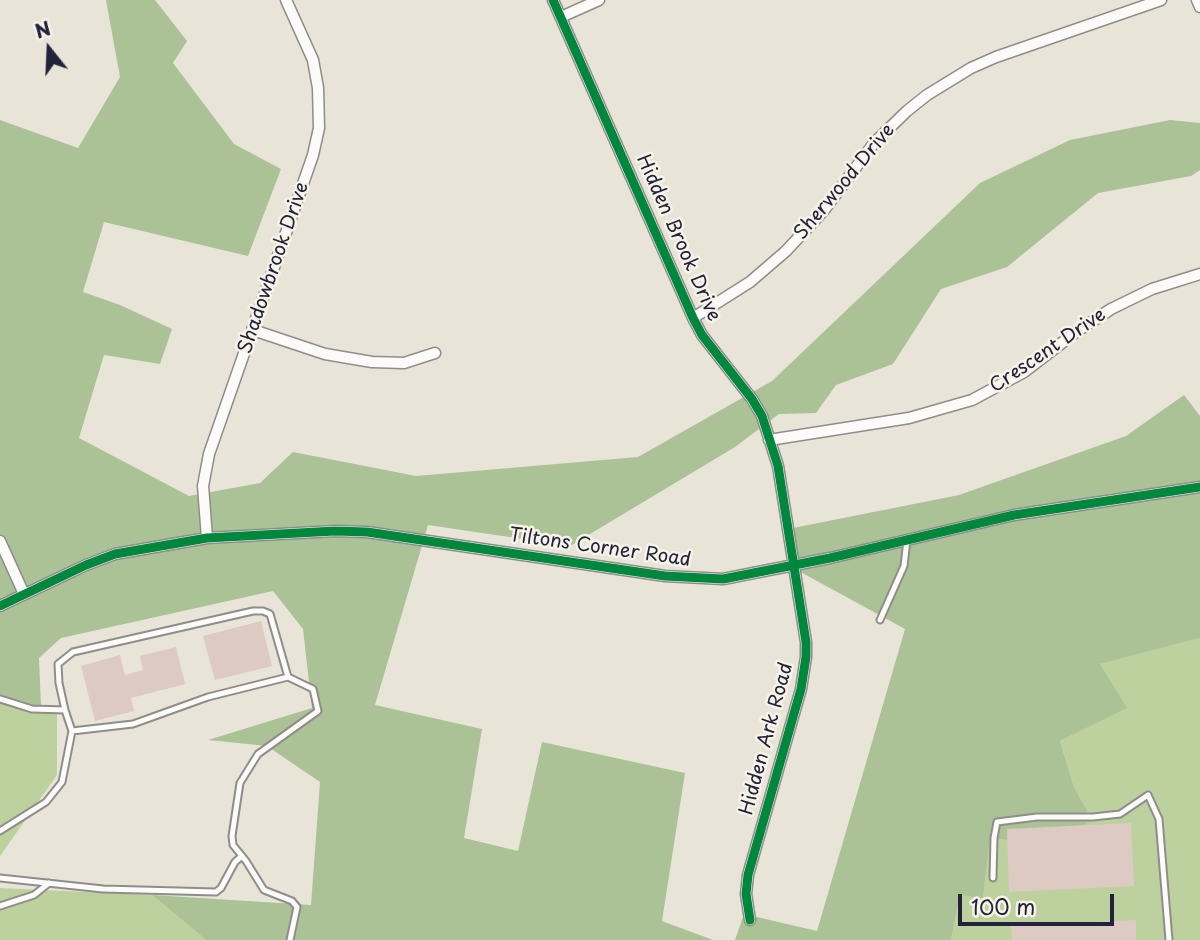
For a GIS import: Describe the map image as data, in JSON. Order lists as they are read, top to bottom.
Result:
{
  "streets": {
    "street": [
      "Sherwood Drive",
      "Hidden Brook Drive",
      "Shadowbrook Drive",
      "Crescent Drive",
      "Tiltons Corner Road",
      "Hidden Ark Road"
    ]
  },
  "crossings": [
    ["Sherwood Drive", "Hidden Brook Drive"],
    ["Hidden Brook Drive", "Crescent Drive"],
    ["Hidden Brook Drive", "Tiltons Corner Road"],
    ["Hidden Brook Drive", "Hidden Ark Road"],
    ["Shadowbrook Drive", "Tiltons Corner Road"],
    ["Tiltons Corner Road", "Hidden Ark Road"]
  ],
  "scale_bar": "100 m",
  "north": "top"
}
